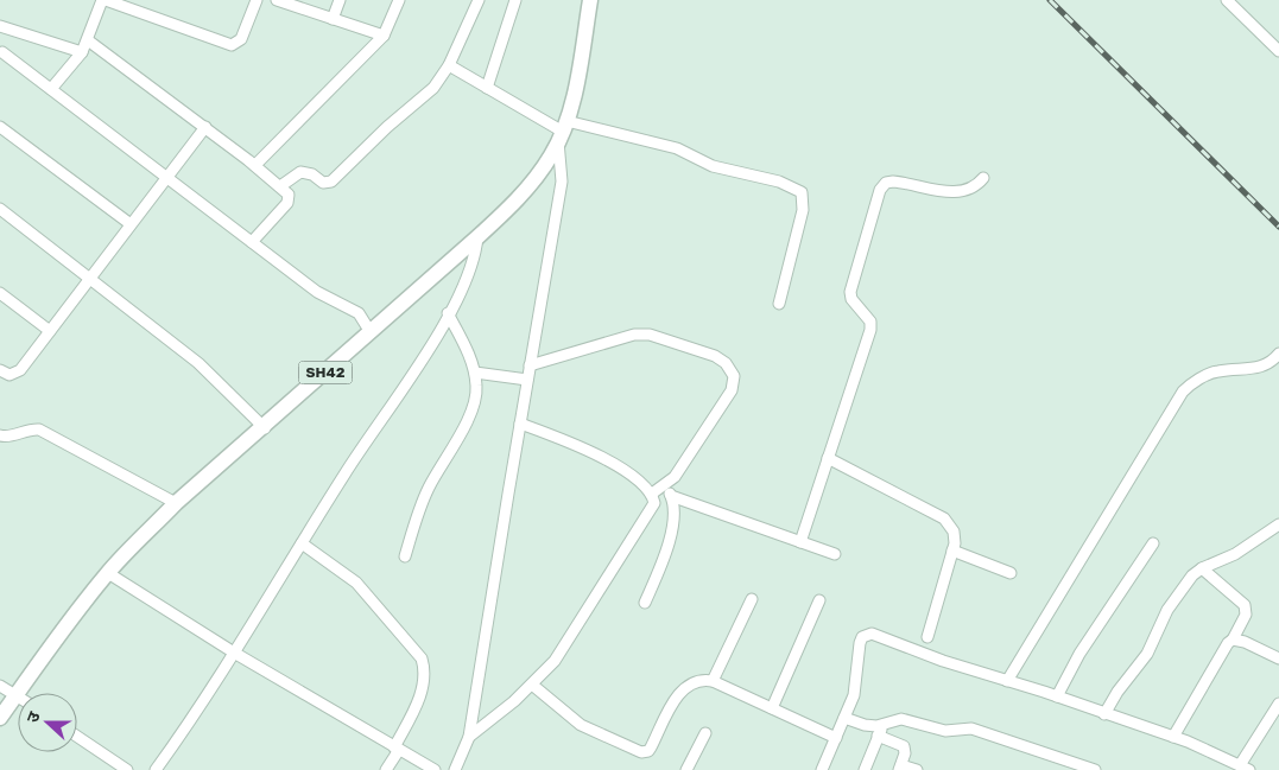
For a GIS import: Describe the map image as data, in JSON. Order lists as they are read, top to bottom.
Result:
{
  "streets": {
    "main road": ["SH42"]
  },
  "north": "left"
}
